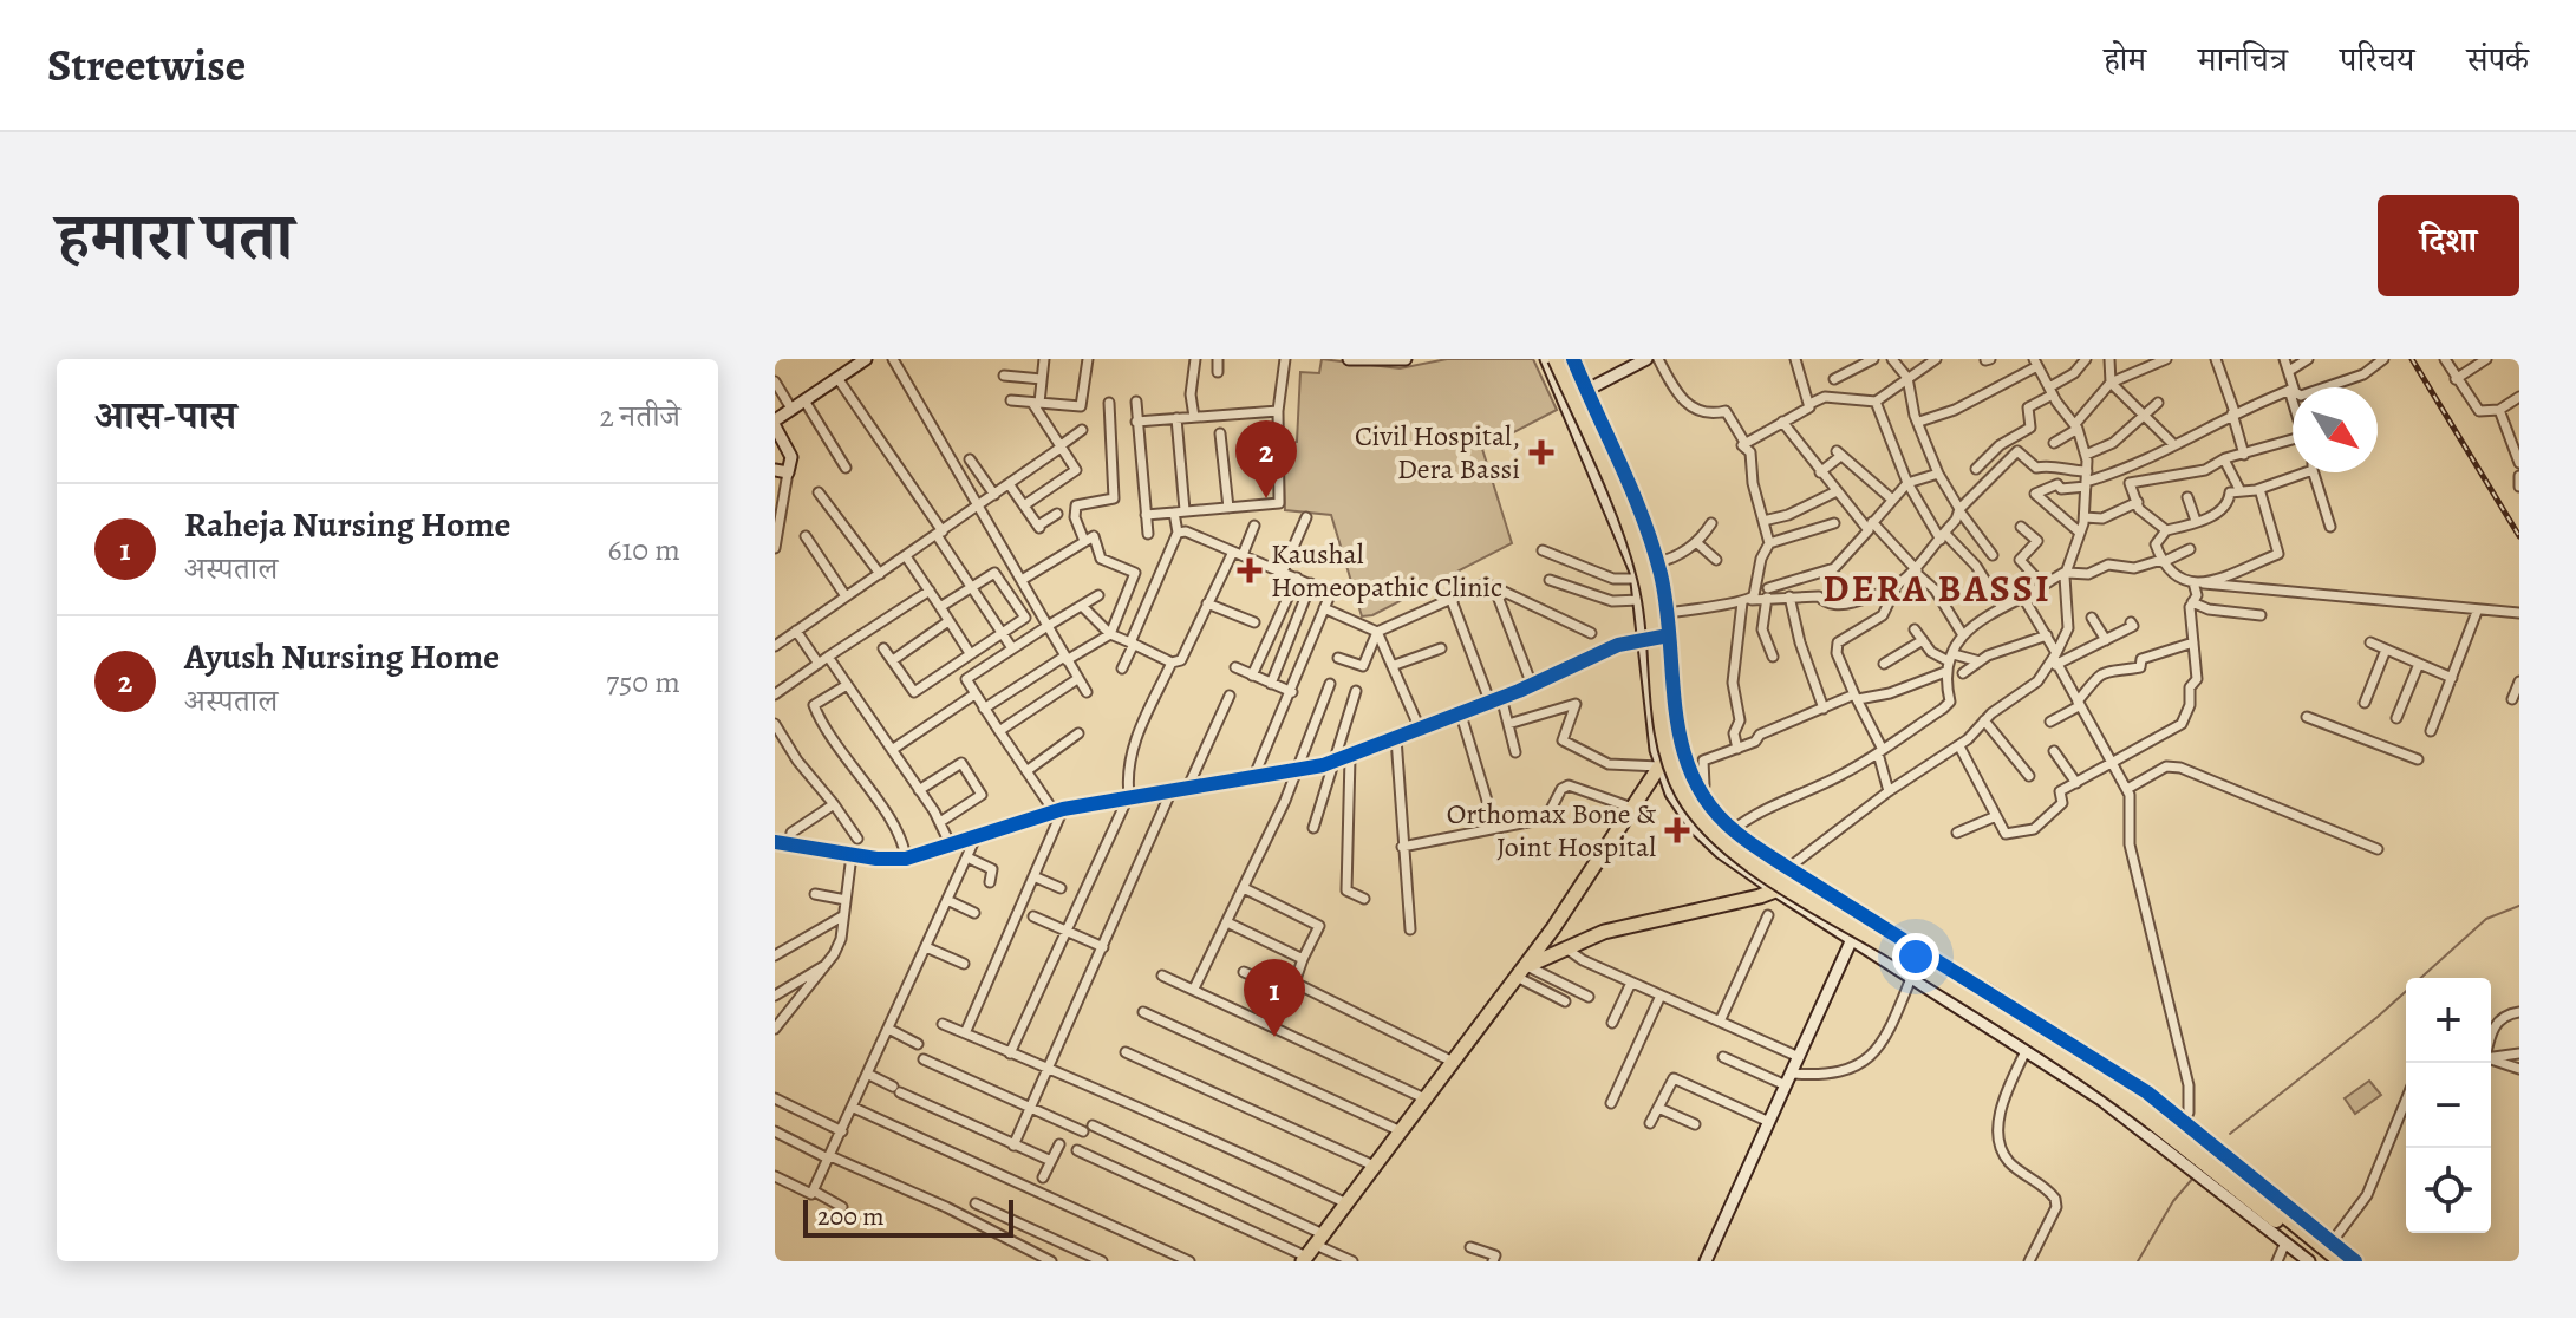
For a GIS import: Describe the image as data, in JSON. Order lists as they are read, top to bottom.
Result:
{
  "districts": ["DERA BASSI"],
  "places": {
    "health": ["Civil Hospital, Dera Bassi", "Kaushal Homeopathic Clinic", "Orthomax Bone & Joint Hospital"]
  },
  "scale_bar": "200 m",
  "north": "bottom right",
  "page": {
    "header": "Streetwise",
    "nav": [
      "होम",
      "मानचित्र",
      "परिचय",
      "संपर्क"
    ],
    "title": "हमारा पता",
    "buttons": "दिशा",
    "heading": ["आस-पास", "2 नतीजे"],
    "pins": ["2", "1"],
    "list": [
      {
        "mark": "1",
        "name": "Raheja Nursing Home",
        "note": "अस्पताल",
        "value": "610 m"
      },
      {
        "mark": "2",
        "name": "Ayush Nursing Home",
        "note": "अस्पताल",
        "value": "750 m"
      }
    ],
    "map_buttons": ["+", "−"],
    "scale": "200 m"
  }
}
